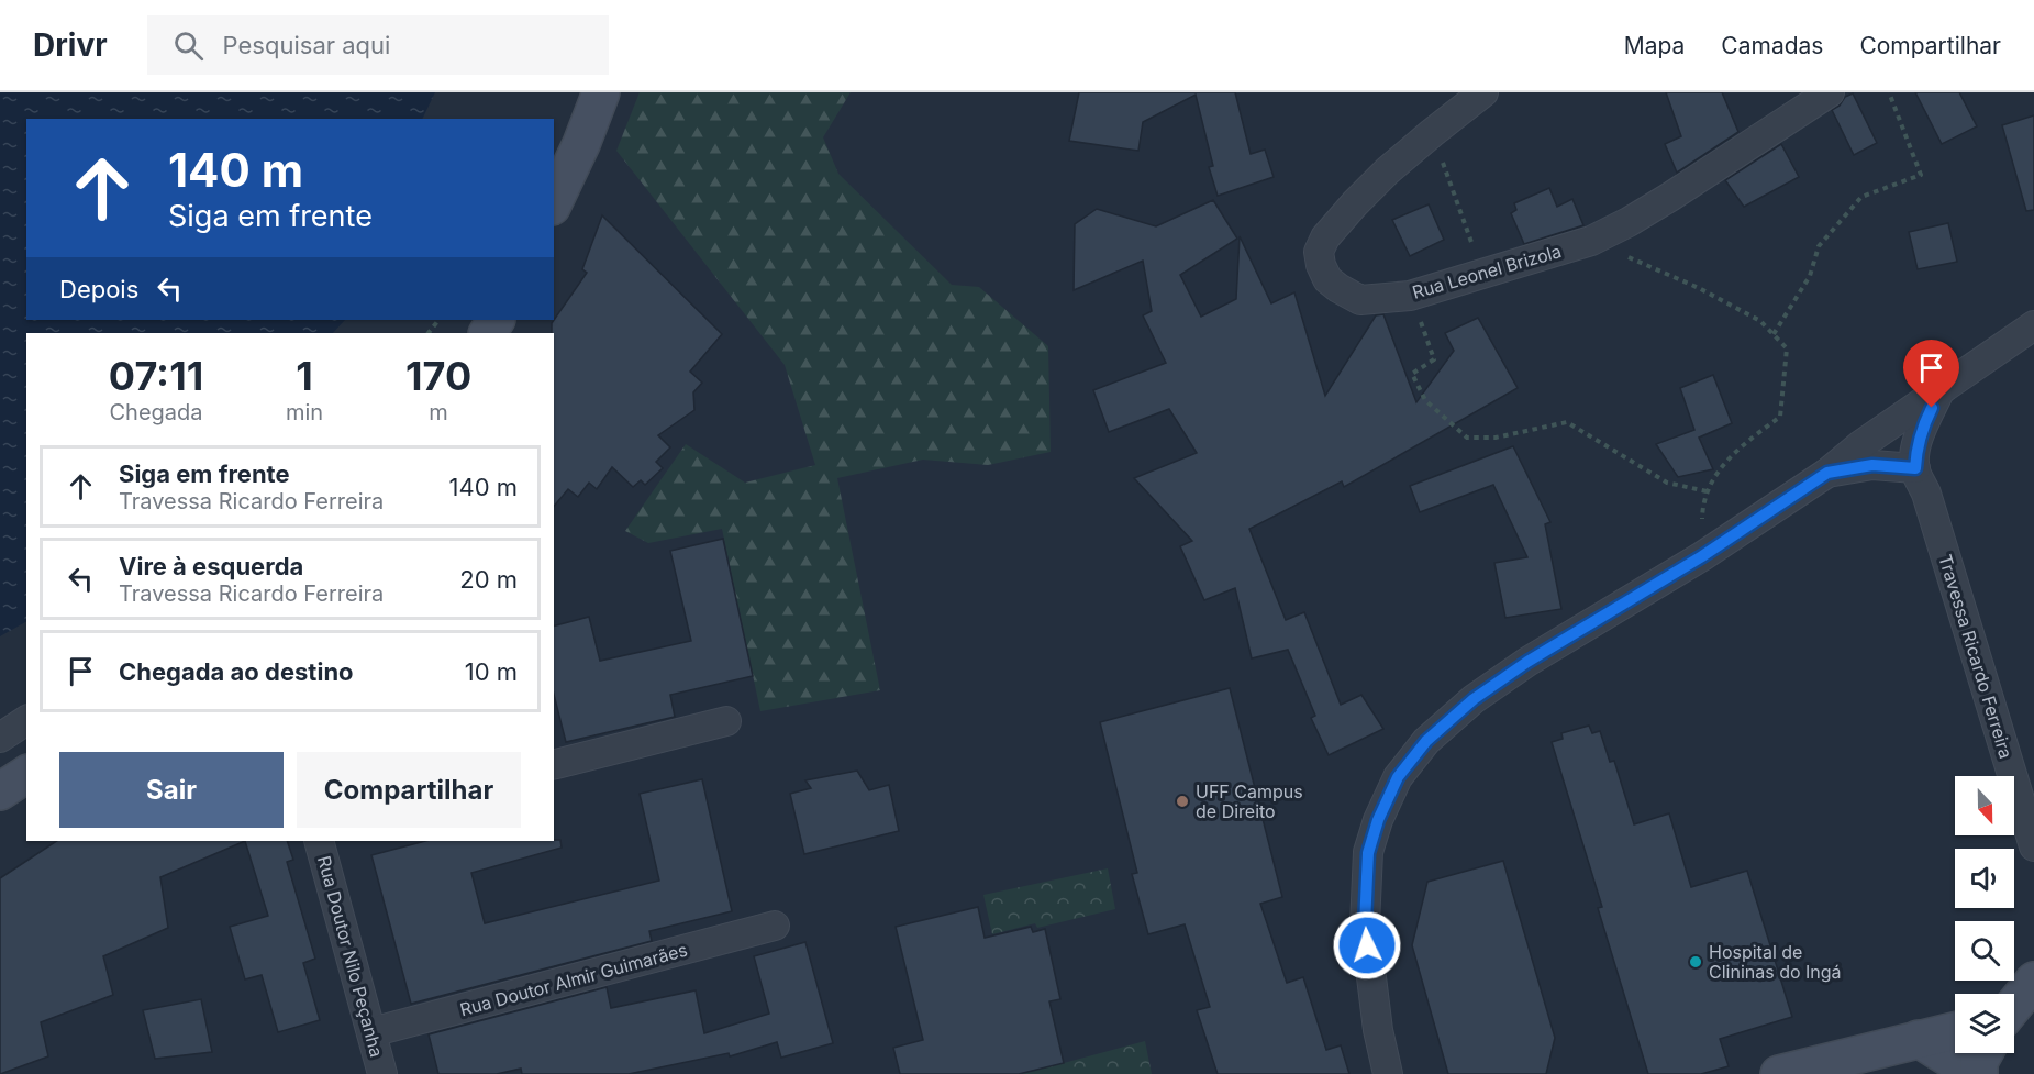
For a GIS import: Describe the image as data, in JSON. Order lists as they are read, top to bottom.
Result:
{
  "streets": {
    "street": [
      "Rua Leonel Brizola",
      "Travessa Ricardo Ferreira",
      "Rua Doutor Nilo Peçanha",
      "Rua Doutor Almir Guimarães"
    ]
  },
  "crossings": [
    ["Rua Doutor Nilo Peçanha", "Rua Doutor Almir Guimarães"]
  ],
  "places": ["UFF Campus de Direito", "Hospital de Clininas do Ingá"],
  "north": "bottom",
  "page": {
    "header": "Drivr",
    "search": "Pesquisar aqui",
    "nav": ["Mapa", "Camadas", "Compartilhar"],
    "turn": ["140 m", "Siga em frente"],
    "then": "Depois",
    "eta": [
      "07:11",
      "Chegada",
      "1",
      "min",
      "170",
      "m"
    ],
    "list": [
      {
        "name": "Siga em frente",
        "note": "Travessa Ricardo Ferreira",
        "value": "140 m"
      },
      {
        "name": "Vire à esquerda",
        "note": "Travessa Ricardo Ferreira",
        "value": "20 m"
      },
      {
        "name": "Chegada ao destino",
        "value": "10 m"
      }
    ],
    "buttons": ["Sair", "Compartilhar"]
  }
}
